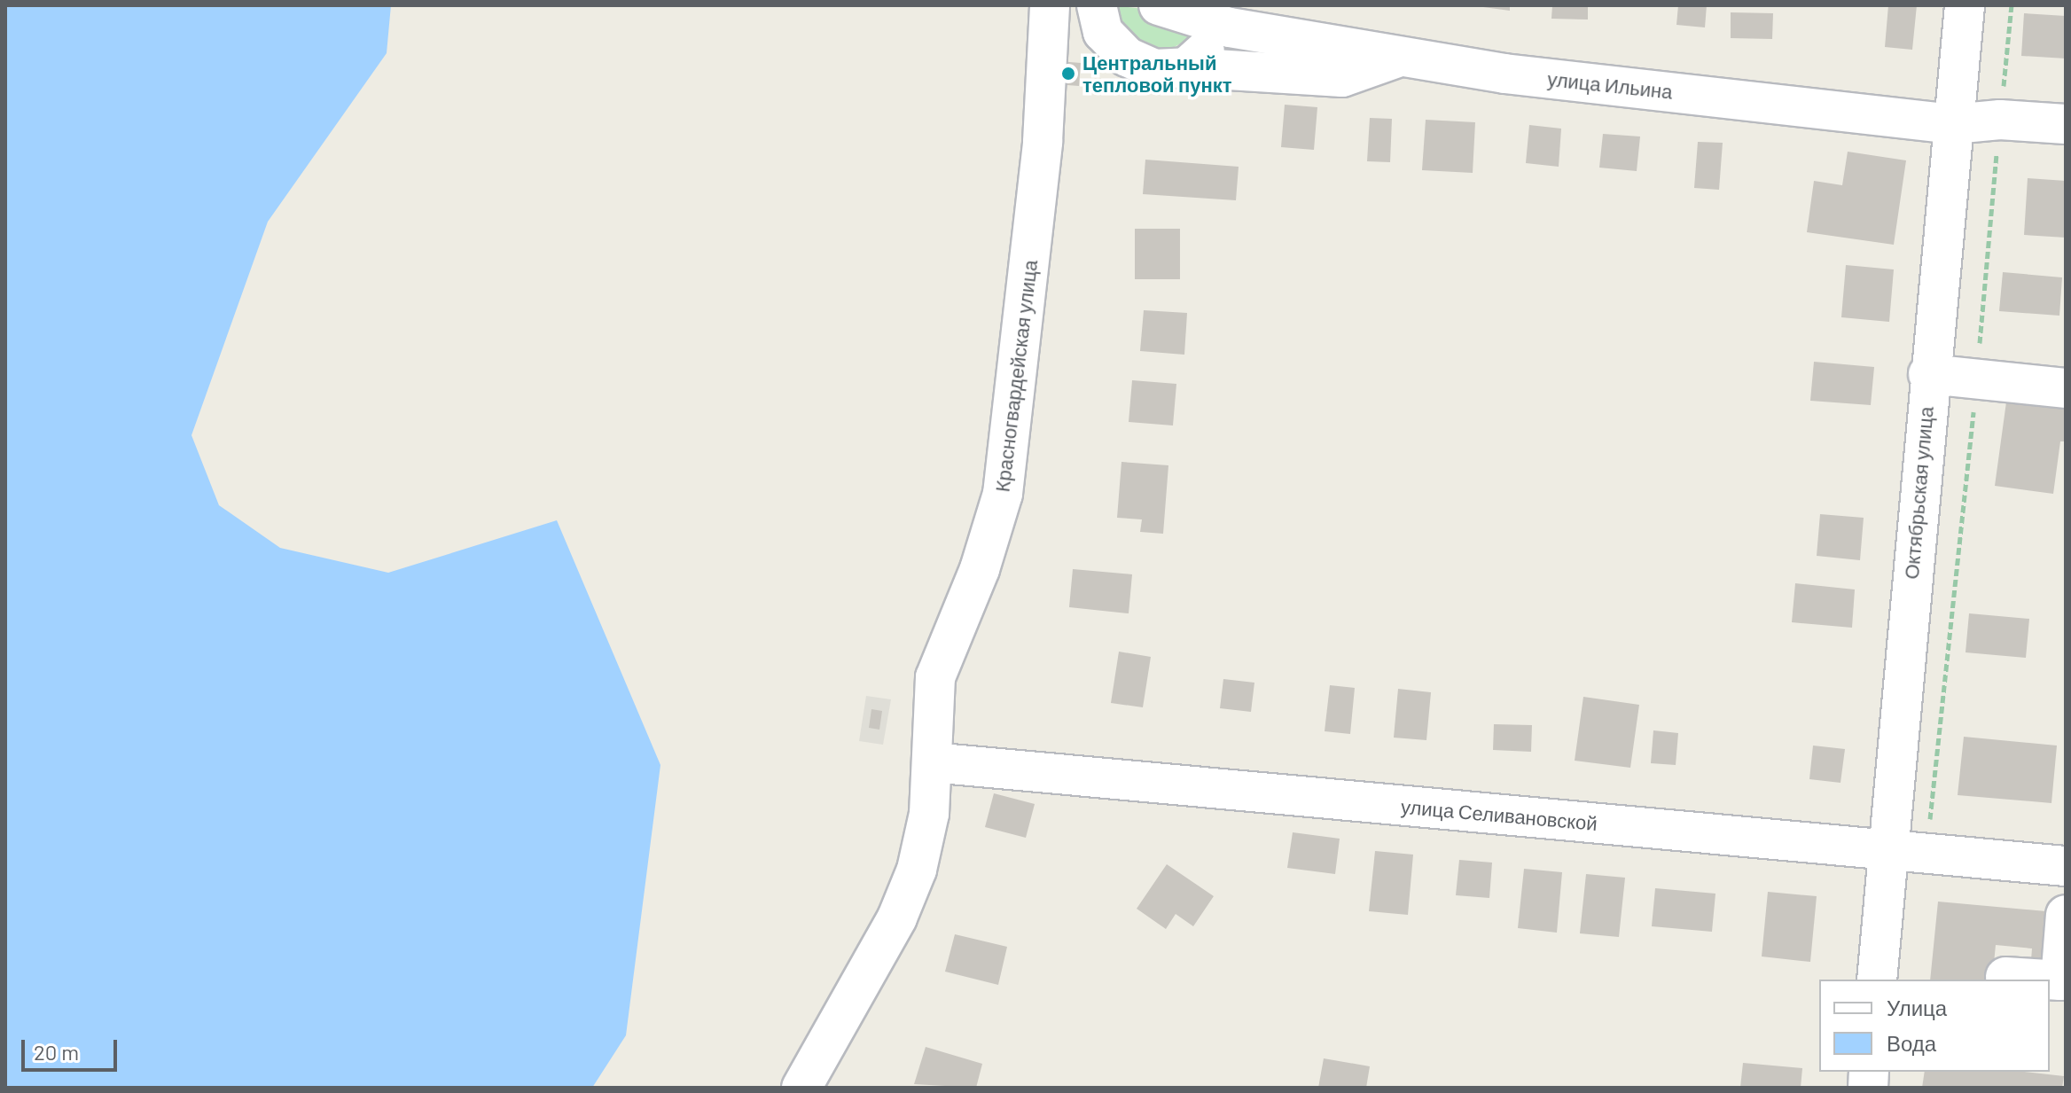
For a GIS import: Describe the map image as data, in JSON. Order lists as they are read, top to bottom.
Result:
{
  "streets": {
    "street": [
      "улица Ильина",
      "Красногвардейская улица",
      "Октябрьская улица",
      "улица Селивановской"
    ]
  },
  "crossings": [
    ["улица Ильина", "Октябрьская улица"],
    ["Красногвардейская улица", "улица Селивановской"],
    ["Октябрьская улица", "улица Селивановской"]
  ],
  "places": ["Центральный тепловой пункт"],
  "legend": ["Улица", "Вода"],
  "scale_bar": "20 m"
}
